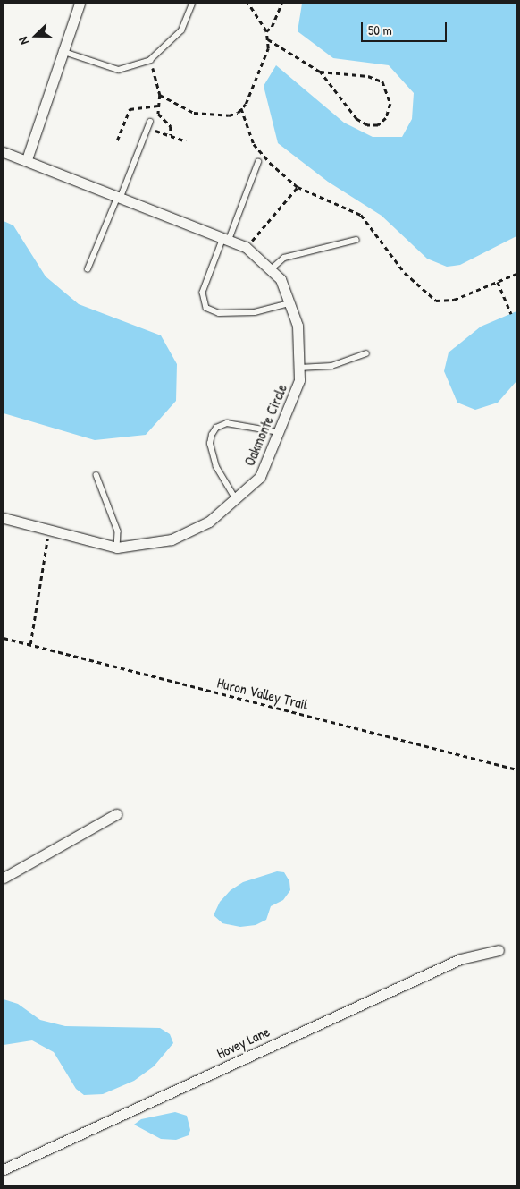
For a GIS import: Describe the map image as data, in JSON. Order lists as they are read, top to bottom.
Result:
{
  "streets": {
    "street": ["Oakmonte Circle", "Hovey Lane"],
    "path": ["Huron Valley Trail"]
  },
  "scale_bar": "50 m",
  "north": "left"
}
